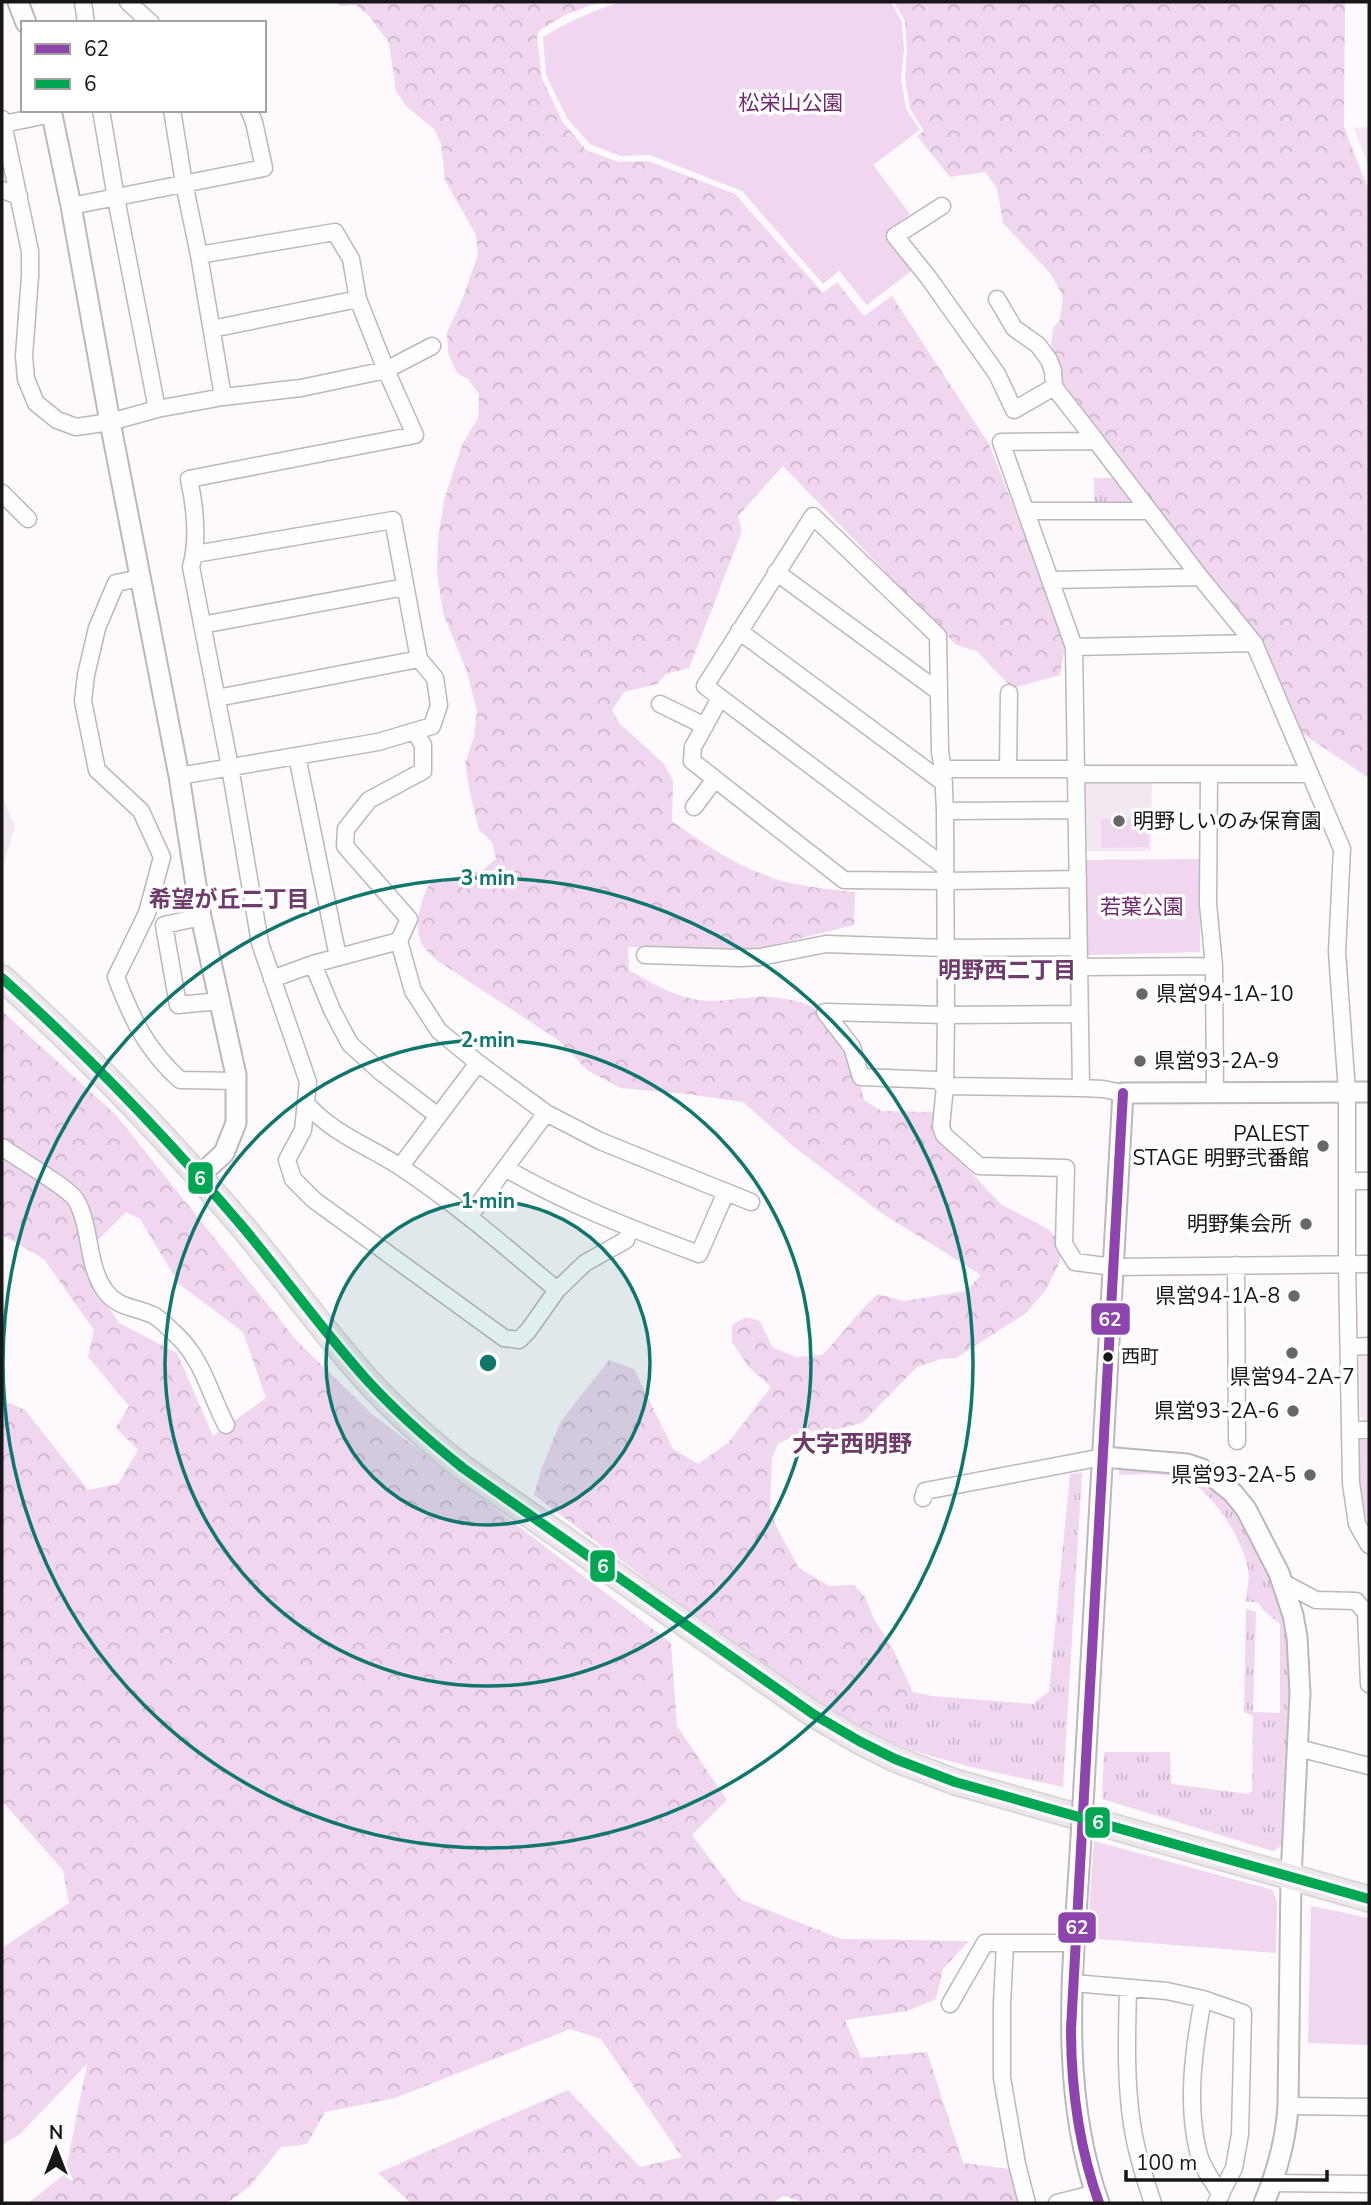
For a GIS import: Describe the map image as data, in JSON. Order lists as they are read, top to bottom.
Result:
{
  "districts": ["希望が丘二丁目", "明野西二丁目", "大字西明野"],
  "parks": ["松栄山公園", "若葉公園"],
  "places": [
    "明野しいのみ保育園",
    "県営94-1A-10",
    "県営93-2A-9",
    "PALEST STAGE 明野弐番館",
    "明野集会所",
    "県営94-1A-8",
    "県営94-2A-7",
    "西町",
    "県営93-2A-6",
    "県営93-2A-5"
  ],
  "lines": ["transit line 6", "transit line 62"],
  "legend": ["62", "6"],
  "scale_bar": "100 m",
  "north": "top",
  "rings": ["3 min", "2 min", "1 min"]
}
